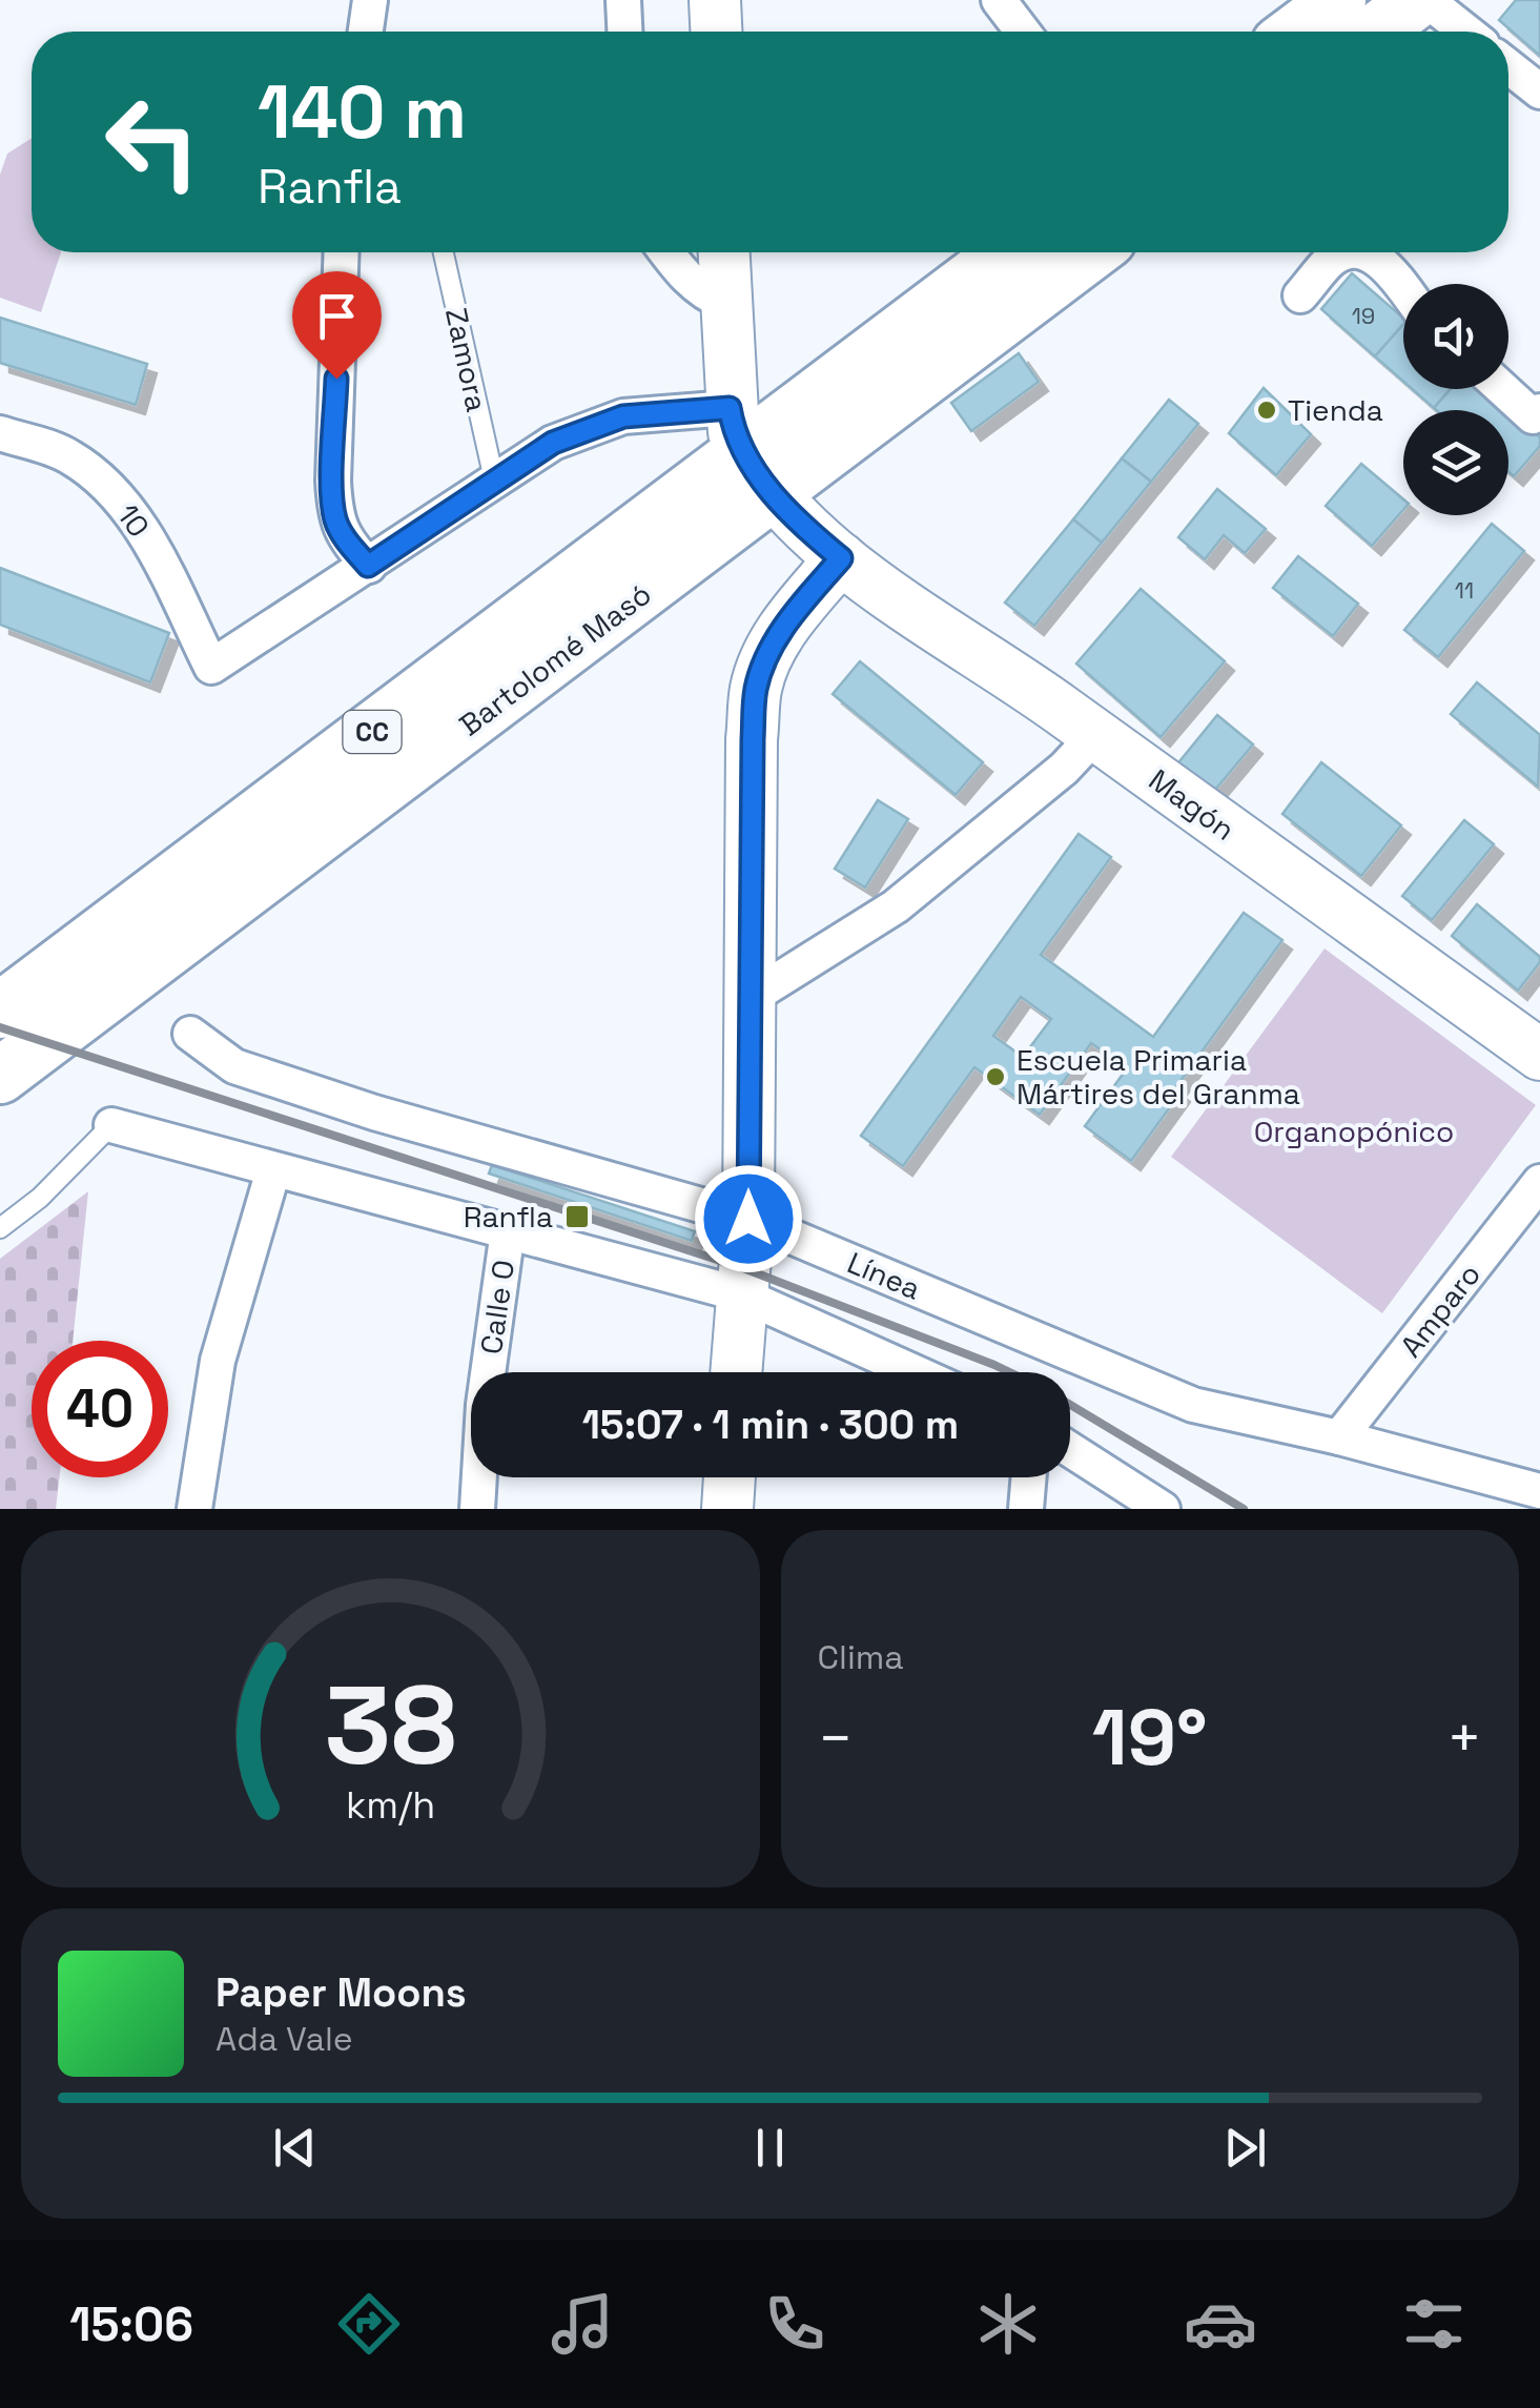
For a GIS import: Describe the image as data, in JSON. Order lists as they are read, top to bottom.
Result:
{
  "streets": {
    "main road": ["Bartolomé Masó", "CC"],
    "street": [
      "10",
      "Magón",
      "Línea",
      "Calle O",
      "Amparo"
    ],
    "lane": ["Zamora"]
  },
  "crossings": [
    ["Línea", "Amparo"]
  ],
  "parks": ["Organopónico"],
  "places": {
    "other": ["Tienda", "Escuela Primaria Mártires del Granma"],
    "transit": ["Ranfla"]
  },
  "house_numbers": ["19", "11"],
  "page": {
    "turn": ["140 m", "Ranfla"],
    "limit": "40",
    "trip": "15:07 · 1 min · 300 m",
    "tile": "Clima",
    "heat": ["−", "19°", "+"],
    "song": ["Paper Moons", "Ada Vale"],
    "tabs": "15:06",
    "gauge": ["38", "km/h"]
  }
}
